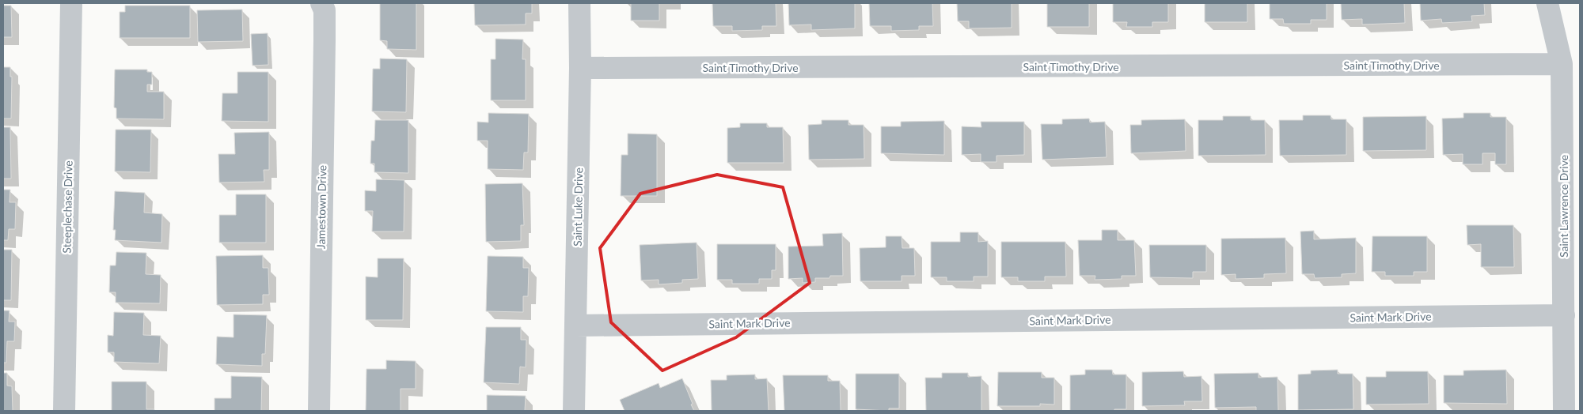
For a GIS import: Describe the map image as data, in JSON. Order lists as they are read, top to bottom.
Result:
{
  "streets": {
    "street": [
      "Saint Timothy Drive",
      "Saint Lawrence Drive",
      "Steeplechase Drive",
      "Jamestown Drive",
      "Saint Luke Drive",
      "Saint Mark Drive"
    ]
  },
  "crossings": [
    ["Saint Timothy Drive", "Saint Lawrence Drive"],
    ["Saint Timothy Drive", "Saint Luke Drive"],
    ["Saint Lawrence Drive", "Saint Mark Drive"],
    ["Saint Luke Drive", "Saint Mark Drive"]
  ]
}
